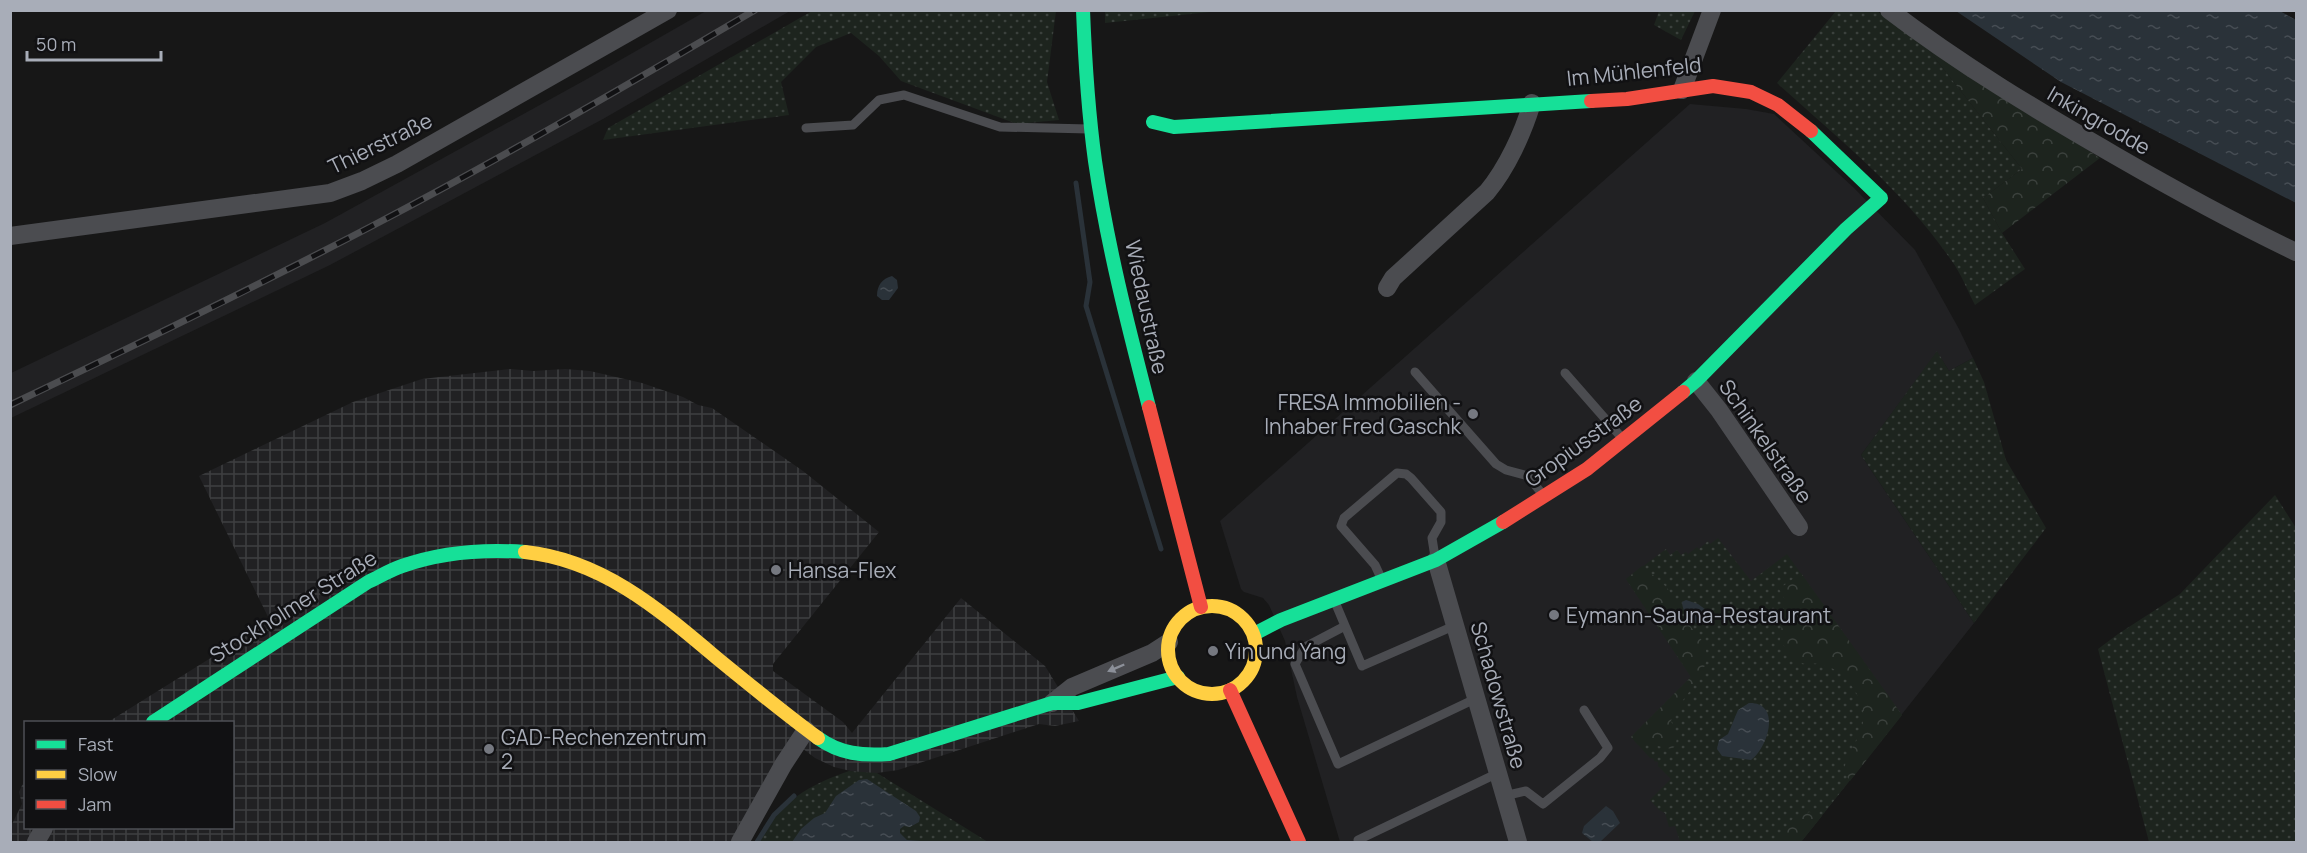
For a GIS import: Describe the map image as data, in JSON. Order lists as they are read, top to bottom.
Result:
{
  "streets": {
    "street": [
      "Im Mühlenfeld",
      "Inkingrodde",
      "Thierstraße",
      "Wiedaustraße",
      "Gropiusstraße",
      "Schinkelstraße",
      "Stockholmer Straße",
      "Schadowstraße"
    ]
  },
  "crossings": [
    ["Im Mühlenfeld", "Gropiusstraße"],
    ["Wiedaustraße", "Gropiusstraße"],
    ["Wiedaustraße", "Stockholmer Straße"],
    ["Gropiusstraße", "Schinkelstraße"],
    ["Gropiusstraße", "Stockholmer Straße"],
    ["Gropiusstraße", "Schadowstraße"]
  ],
  "places": [
    "FRESA Immobilien - Inhaber Fred Gaschk",
    "Hansa-Flex",
    "Eymann-Sauna-Restaurant",
    "Yin und Yang",
    "GAD-Rechenzentrum 2"
  ],
  "legend": ["Fast", "Slow", "Jam"],
  "scale_bar": "50 m"
}
